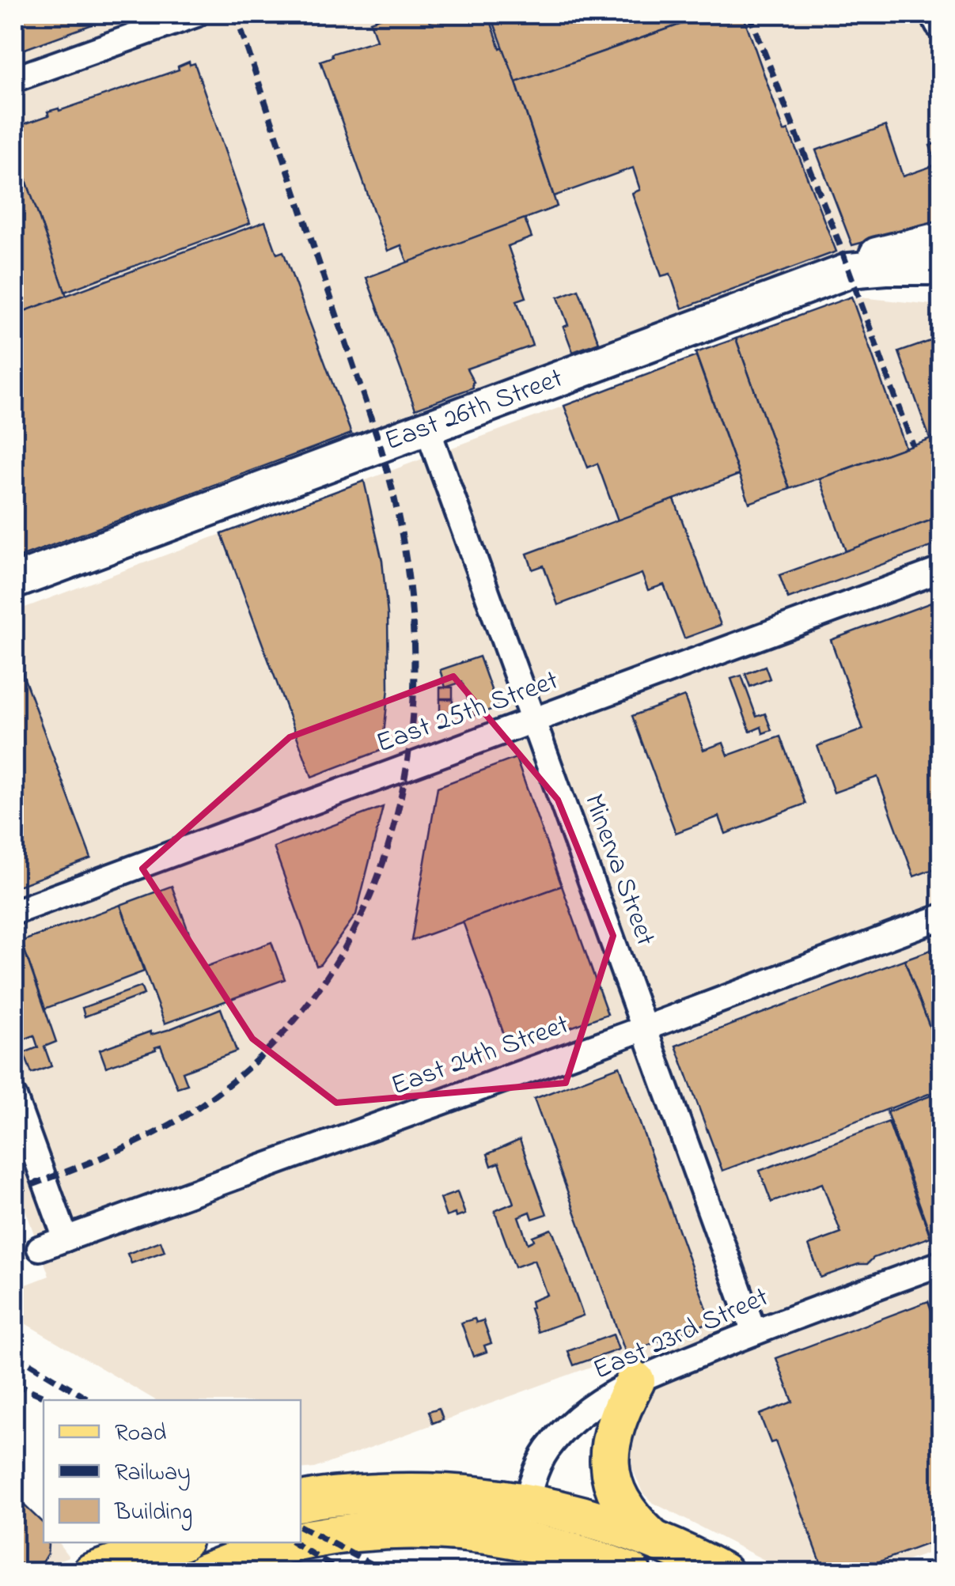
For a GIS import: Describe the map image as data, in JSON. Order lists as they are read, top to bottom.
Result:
{
  "streets": {
    "street": [
      "East 26th Street",
      "East 25th Street",
      "Minerva Street",
      "East 24th Street",
      "East 23rd Street"
    ]
  },
  "crossings": [
    ["East 26th Street", "Minerva Street"],
    ["East 25th Street", "Minerva Street"],
    ["Minerva Street", "East 24th Street"],
    ["Minerva Street", "East 23rd Street"]
  ],
  "legend": ["Road", "Railway", "Building"]
}
